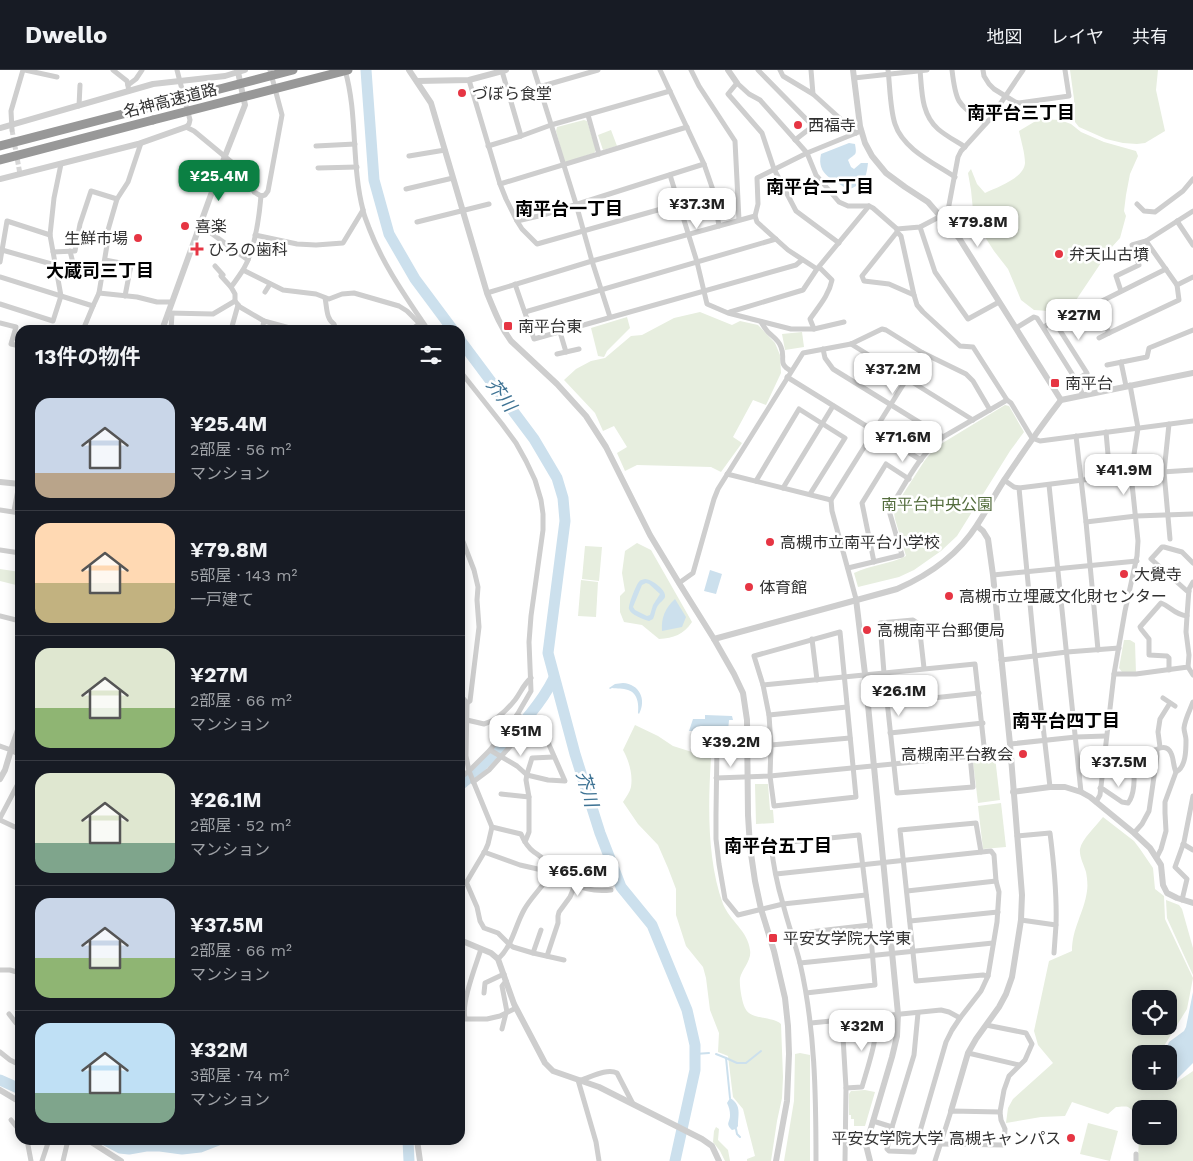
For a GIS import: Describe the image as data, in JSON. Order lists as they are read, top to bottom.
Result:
{
  "streets": {
    "highway": ["名神高速道路"]
  },
  "districts": [
    "南平台三丁目",
    "南平台二丁目",
    "南平台一丁目",
    "大蔵司三丁目",
    "南平台四丁目",
    "南平台五丁目"
  ],
  "water": ["芥川"],
  "parks": ["南平台中央公園"],
  "places": {
    "other": [
      "づぼら食堂",
      "西福寺",
      "喜楽",
      "生鮮市場",
      "弁天山古墳",
      "高槻市立南平台小学校",
      "大覺寺",
      "体育館",
      "高槻市立埋蔵文化財センター",
      "高槻南平台郵便局",
      "高槻南平台教会",
      "平安女学院大学 高槻キャンパス"
    ],
    "health": ["ひろの歯科"],
    "transit": ["南平台東", "南平台", "平安女学院大学東"]
  },
  "page": {
    "header": "Dwello",
    "nav": ["地図", "レイヤ", "共有"],
    "price": [
      "¥25.4M",
      "¥37.3M",
      "¥79.8M",
      "¥27M",
      "¥37.2M",
      "¥71.6M",
      "¥41.9M",
      "¥26.1M",
      "¥51M",
      "¥39.2M",
      "¥37.5M",
      "¥65.6M",
      "¥32M"
    ],
    "heading": "13件の物件",
    "list": [
      {
        "name": "¥25.4M",
        "note": "2部屋 · 56 m² · マンション"
      },
      {
        "name": "¥79.8M",
        "note": "5部屋 · 143 m² · 一戸建て"
      },
      {
        "name": "¥27M",
        "note": "2部屋 · 66 m² · マンション"
      },
      {
        "name": "¥26.1M",
        "note": "2部屋 · 52 m² · マンション"
      },
      {
        "name": "¥37.5M",
        "note": "2部屋 · 66 m² · マンション"
      },
      {
        "name": "¥32M",
        "note": "3部屋 · 74 m² · マンション"
      }
    ],
    "map_buttons": ["+", "−"]
  }
}
